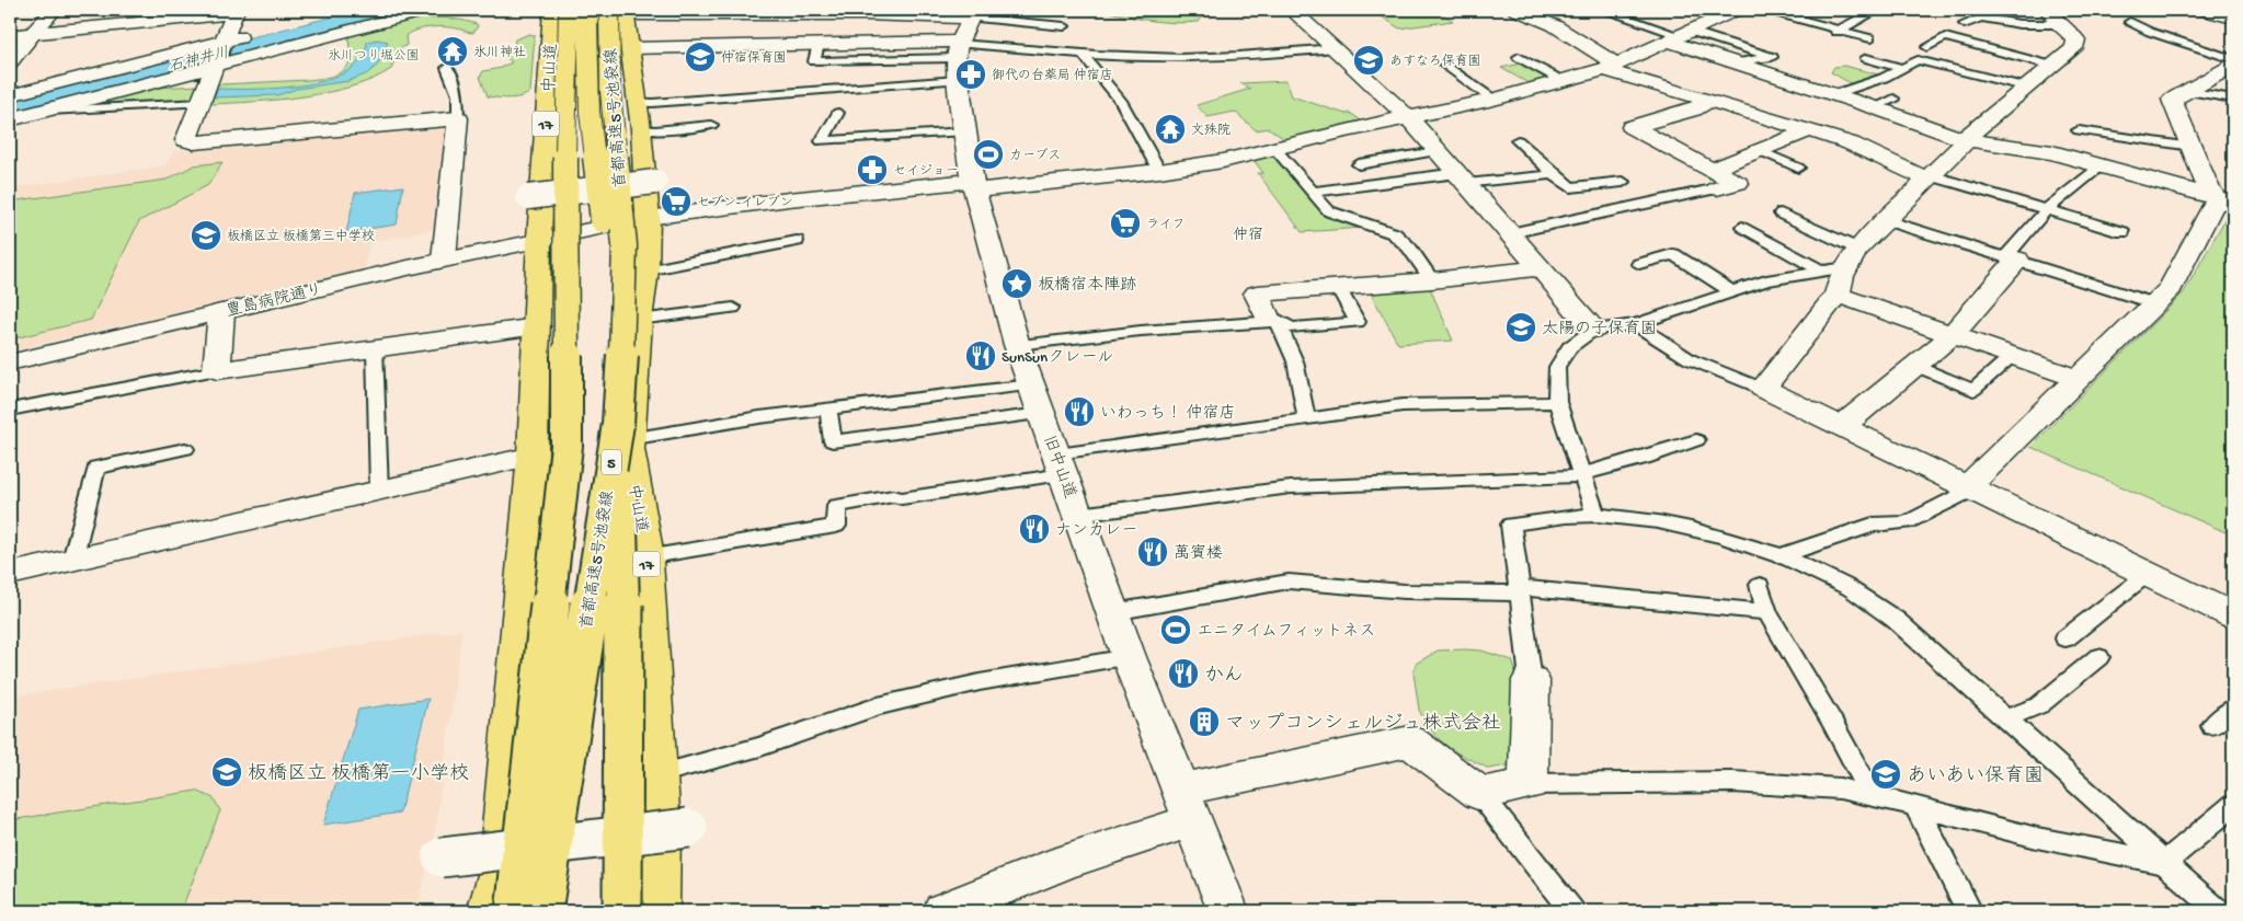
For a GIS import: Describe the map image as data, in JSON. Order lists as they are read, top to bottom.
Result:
{
  "streets": {
    "highway": [
      "中山道",
      "首都高速5号池袋線",
      "17",
      "5"
    ],
    "street": ["豊島病院通り", "旧中山道"]
  },
  "crossings": [
    ["中山道", "首都高速5号池袋線"],
    ["中山道", "豊島病院通り"],
    ["豊島病院通り", "旧中山道"]
  ],
  "districts": ["仲宿"],
  "water": ["石神井川"],
  "parks": ["氷川つり堀公園"],
  "places": {
    "temple": ["氷川神社", "文殊院"],
    "school or university": [
      "仲宿保育園",
      "あすなろ保育園",
      "板橋区立 板橋第三中学校",
      "太陽の子保育園",
      "板橋区立 板橋第一小学校",
      "あいあい保育園"
    ],
    "pharmacy": ["御代の台薬局 仲宿店", "セイジョー"],
    "sports": ["カーブス", "エニタイムフィットネス"],
    "supermarket": ["セブン-イレブン", "ライフ"],
    "place": ["板橋宿本陣跡"],
    "restaurant": [
      "SunSunクレール",
      "いわっち！ 仲宿店",
      "ナンカレー",
      "萬賓楼",
      "かん"
    ],
    "building": ["マップコンシェルジュ株式会社"]
  }
}
